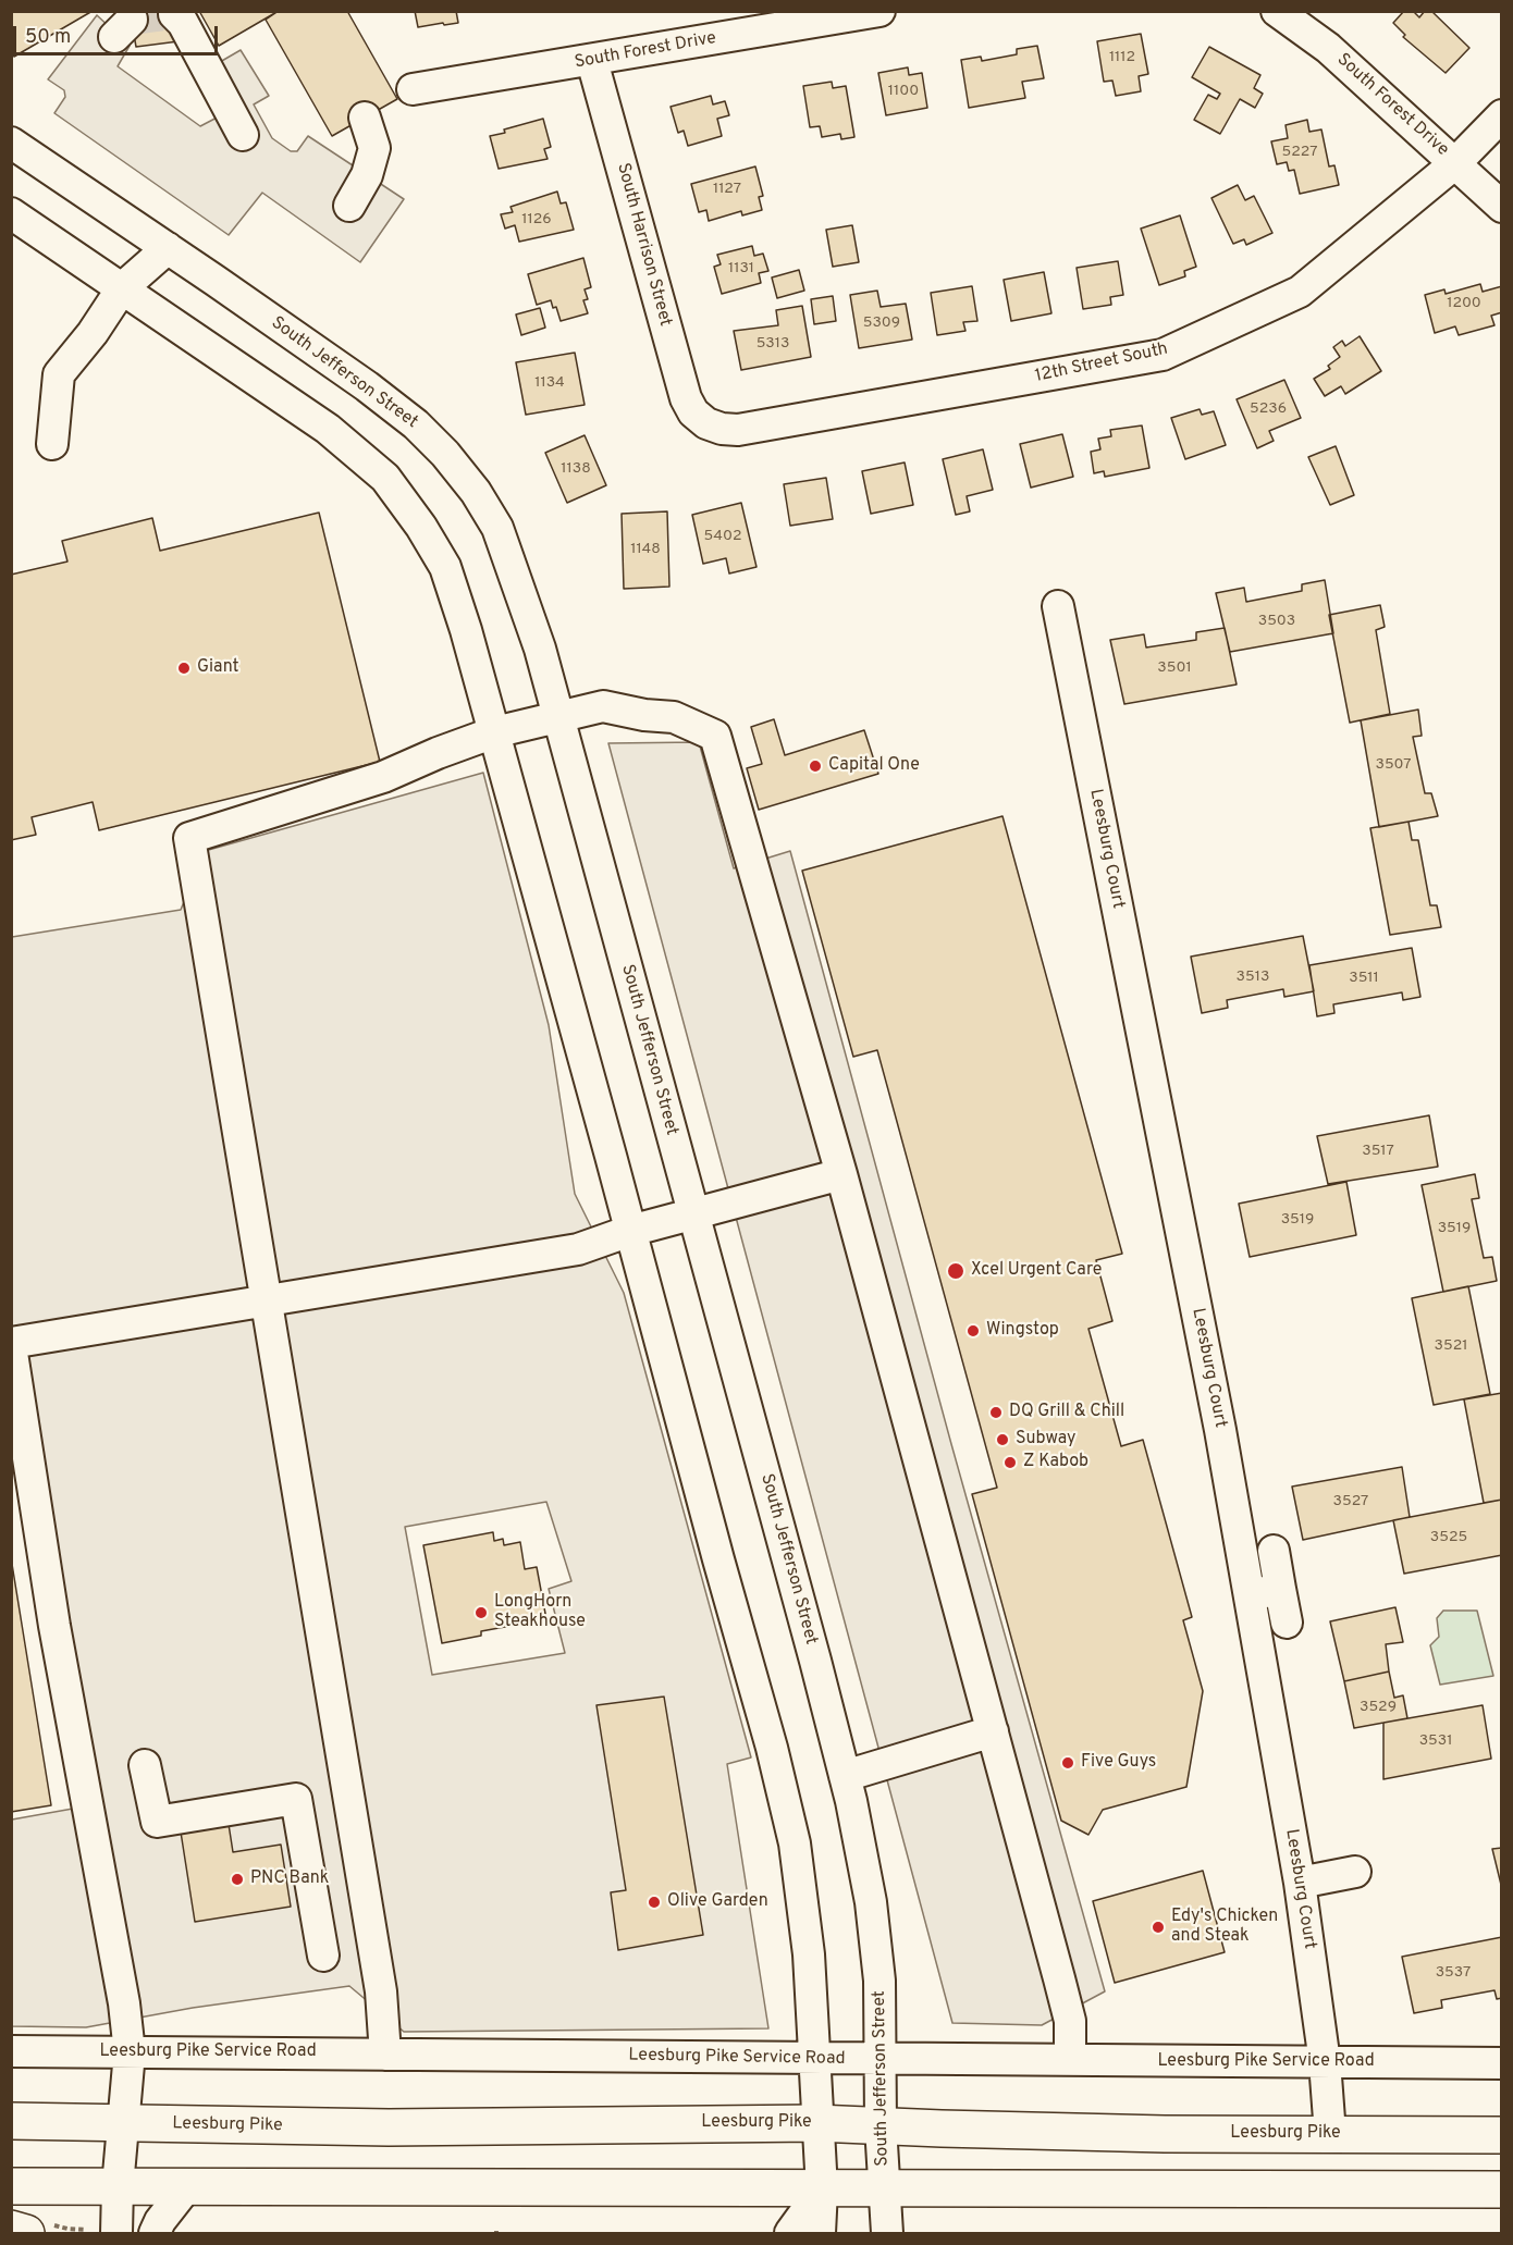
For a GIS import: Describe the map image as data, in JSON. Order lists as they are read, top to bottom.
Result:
{
  "streets": {
    "main road": ["Leesburg Pike"],
    "street": [
      "South Forest Drive",
      "South Harrison Street",
      "12th Street South",
      "South Jefferson Street",
      "Leesburg Court",
      "Leesburg Pike Service Road"
    ]
  },
  "crossings": [
    ["South Forest Drive", "South Harrison Street"],
    ["South Forest Drive", "12th Street South"],
    ["South Harrison Street", "12th Street South"],
    ["South Jefferson Street", "Leesburg Pike Service Road"],
    ["South Jefferson Street", "Leesburg Pike"],
    ["Leesburg Court", "Leesburg Pike Service Road"],
    ["Leesburg Court", "Leesburg Pike"]
  ],
  "places": [
    "Giant",
    "Capital One",
    "Xcel Urgent Care",
    "Wingstop",
    "DQ Grill & Chill",
    "Subway",
    "Z Kabob",
    "LongHorn Steakhouse",
    "Five Guys",
    "PNC Bank",
    "Olive Garden",
    "Edy's Chicken and Steak"
  ],
  "house_numbers": [
    "1112",
    "1100",
    "5227",
    "1127",
    "1126",
    "1131",
    "1200",
    "5309",
    "5313",
    "1134",
    "5236",
    "1138",
    "5402",
    "1148",
    "3503",
    "3501",
    "3507",
    "3513",
    "3511",
    "3517",
    "3519",
    "3519",
    "3521",
    "3527",
    "3525",
    "3529",
    "3531",
    "3537"
  ],
  "scale_bar": "50 m"
}
